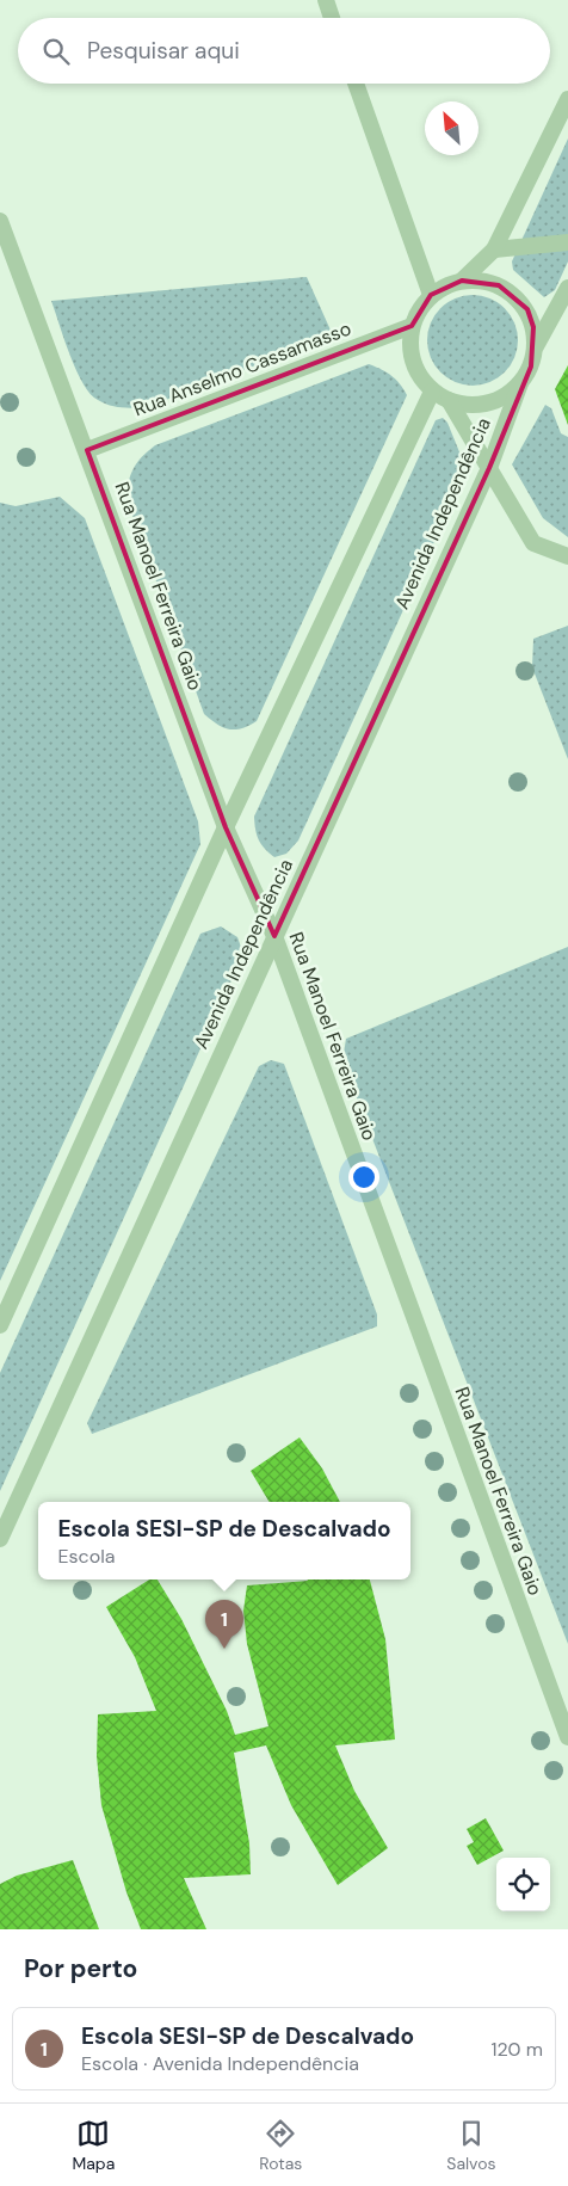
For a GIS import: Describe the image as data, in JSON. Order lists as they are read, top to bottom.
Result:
{
  "streets": {
    "street": ["Rua Anselmo Cassamasso", "Avenida Independência", "Rua Manoel Ferreira Gaio"]
  },
  "crossings": [
    ["Rua Anselmo Cassamasso", "Avenida Independência"],
    ["Rua Anselmo Cassamasso", "Rua Manoel Ferreira Gaio"],
    ["Avenida Independência", "Rua Manoel Ferreira Gaio"]
  ],
  "north": "top left",
  "page": {
    "search": "Pesquisar aqui",
    "popup": ["Escola SESI-SP de Descalvado", "Escola"],
    "pins": "1",
    "heading": "Por perto",
    "list": [
      {
        "mark": "1",
        "name": "Escola SESI-SP de Descalvado",
        "note": "Escola · Avenida Independência",
        "value": "120 m"
      }
    ],
    "nav": ["Mapa", "Rotas", "Salvos"]
  }
}
